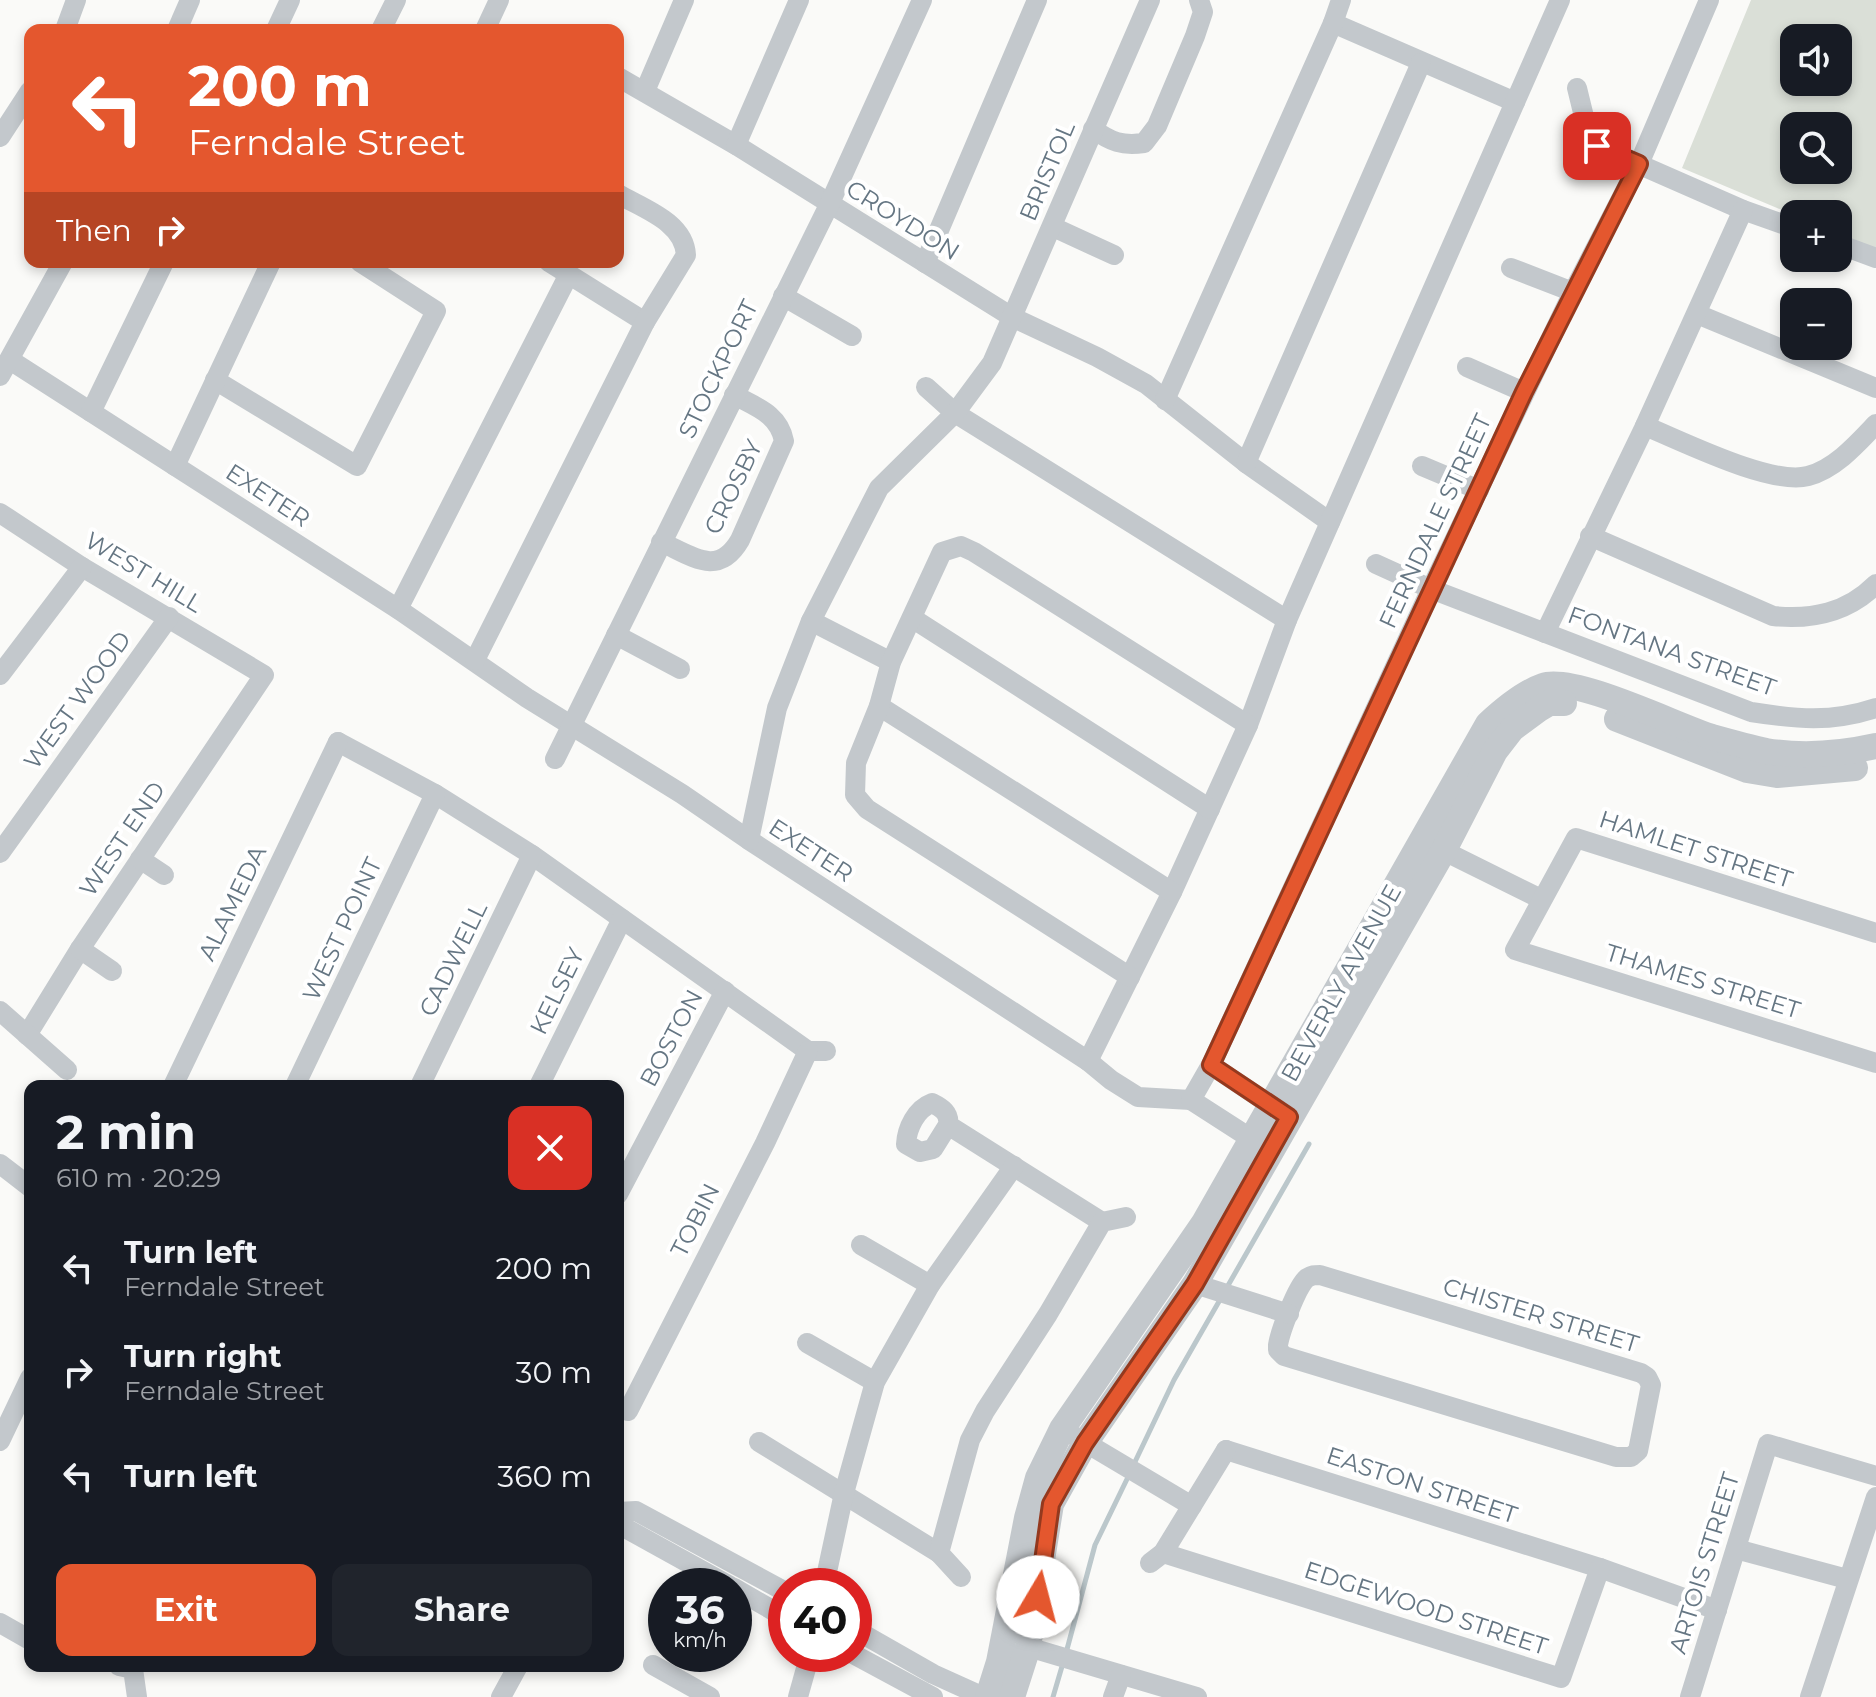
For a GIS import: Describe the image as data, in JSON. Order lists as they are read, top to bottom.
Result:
{
  "streets": {
    "street": [
      "BRISTOL",
      "CROYDON",
      "STOCKPORT",
      "CROSBY",
      "EXETER",
      "FERNDALE STREET",
      "WEST HILL",
      "FONTANA STREET",
      "WEST WOOD",
      "WEST END",
      "HAMLET STREET",
      "ALAMEDA",
      "WEST POINT",
      "CADWELL",
      "THAMES STREET",
      "BEVERLY AVENUE",
      "KELSEY",
      "BOSTON",
      "TOBIN",
      "CHISTER STREET",
      "EASTON STREET",
      "ARTOIS STREET",
      "EDGEWOOD STREET"
    ]
  },
  "crossings": [
    ["BRISTOL", "CROYDON"],
    ["BRISTOL", "EXETER"],
    ["CROYDON", "STOCKPORT"],
    ["STOCKPORT", "CROSBY"],
    ["STOCKPORT", "EXETER"],
    ["EXETER", "FERNDALE STREET"],
    ["FERNDALE STREET", "FONTANA STREET"],
    ["WEST HILL", "WEST WOOD"],
    ["WEST HILL", "WEST END"],
    ["HAMLET STREET", "THAMES STREET"],
    ["ALAMEDA", "WEST POINT"],
    ["BOSTON", "TOBIN"],
    ["EASTON STREET", "ARTOIS STREET"],
    ["EASTON STREET", "EDGEWOOD STREET"]
  ],
  "page": {
    "map_buttons": ["+", "−"],
    "turn": ["200 m", "Ferndale Street"],
    "then": "Then",
    "heading": ["2 min", "610 m · 20:29"],
    "list": [
      {
        "name": "Turn left",
        "note": "Ferndale Street",
        "value": "200 m"
      },
      {
        "name": "Turn right",
        "note": "Ferndale Street",
        "value": "30 m"
      },
      {
        "name": "Turn left",
        "value": "360 m"
      }
    ],
    "buttons": ["Exit", "Share"],
    "speed": "36 km/h",
    "limit": "40"
  }
}
